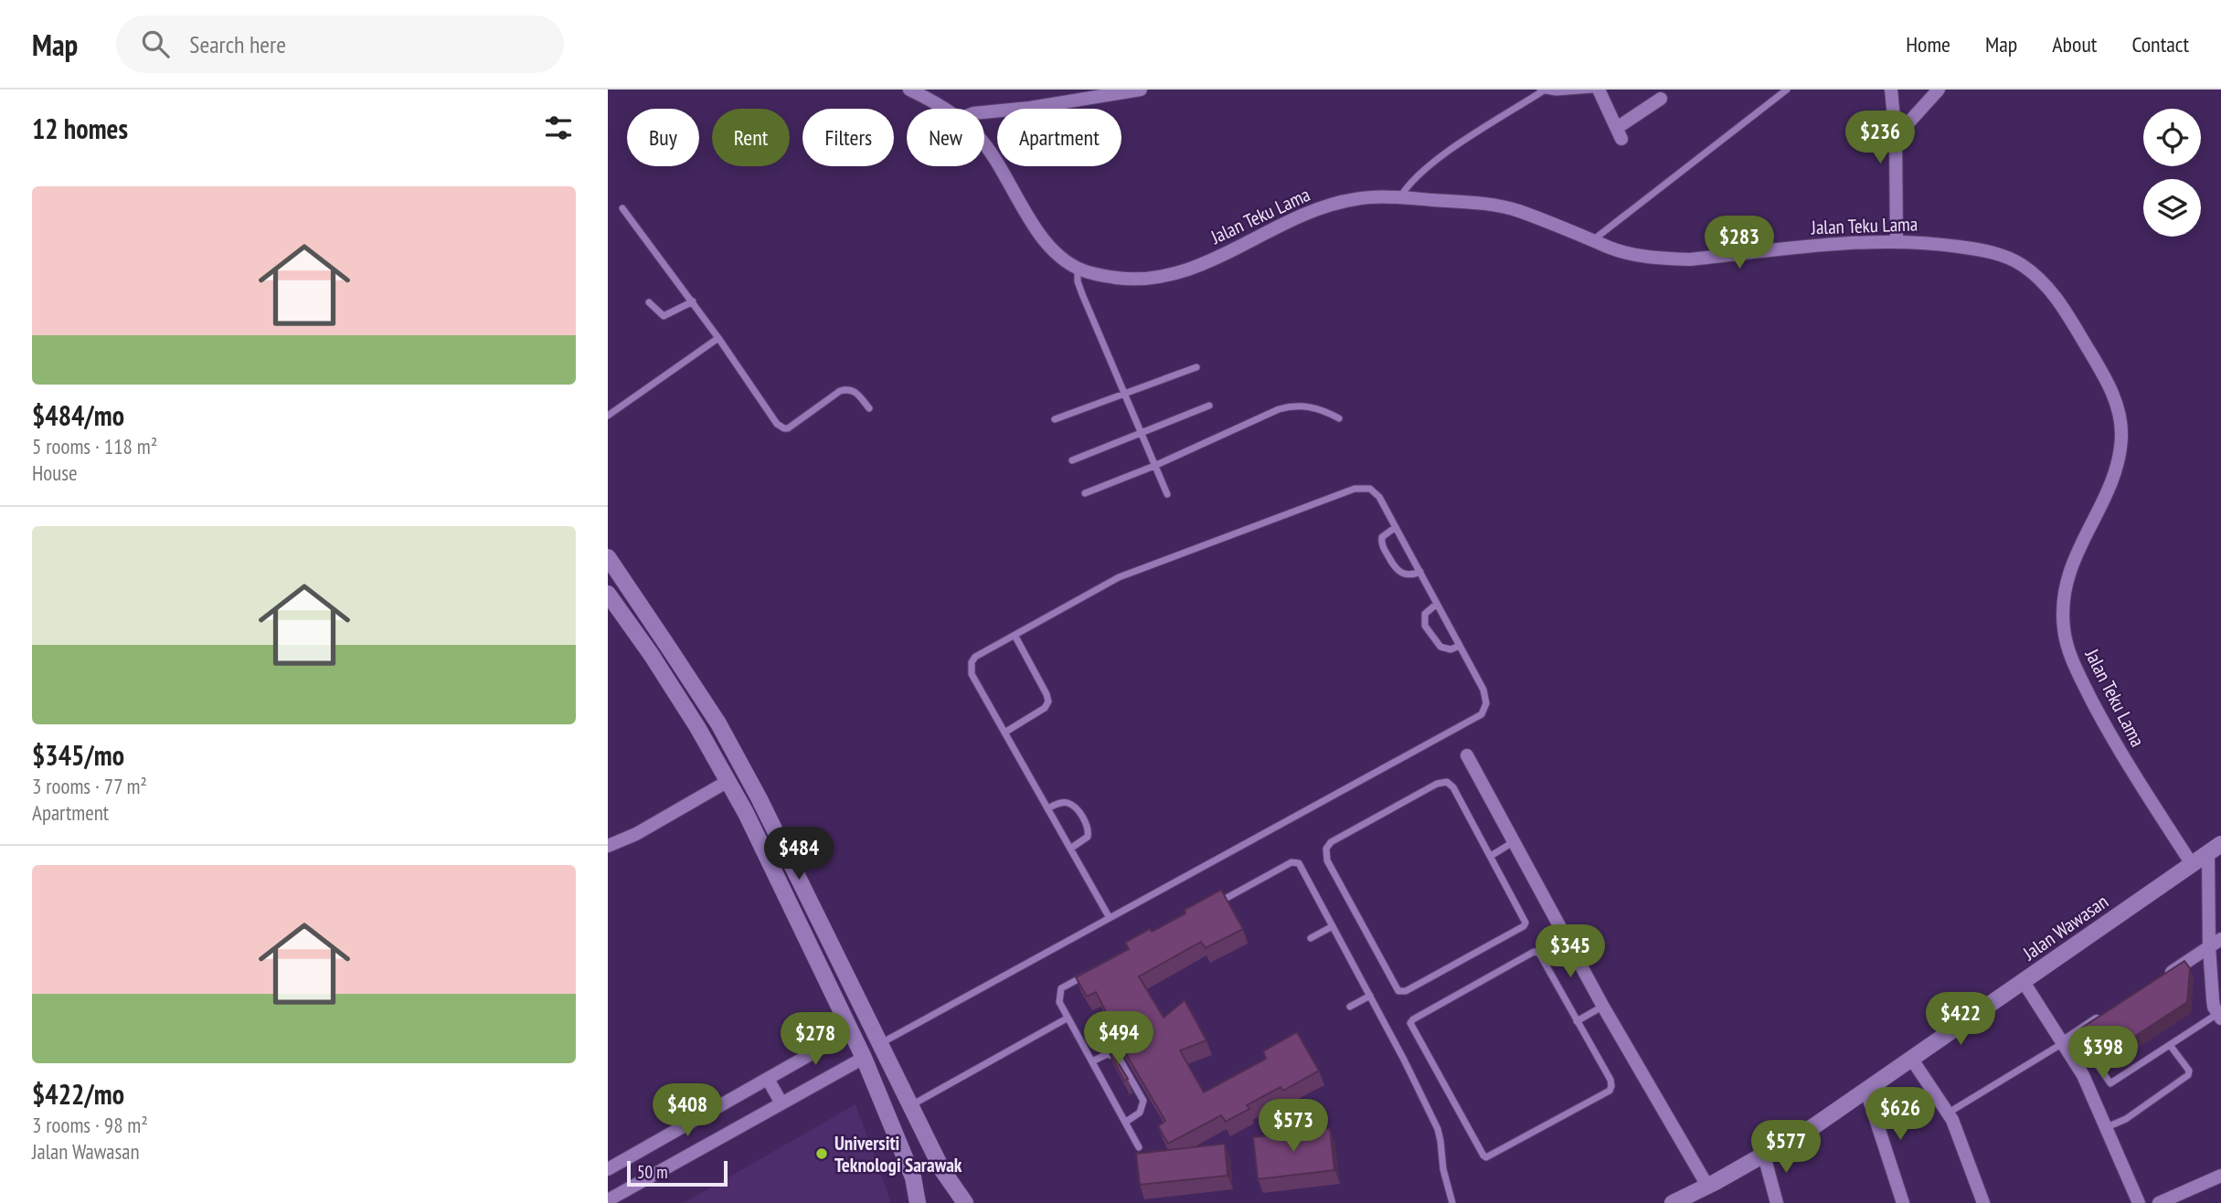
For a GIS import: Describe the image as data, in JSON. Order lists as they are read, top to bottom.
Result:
{
  "streets": {
    "main road": ["Jalan Wawasan"],
    "street": ["Jalan Teku Lama"]
  },
  "crossings": [
    ["Jalan Teku Lama", "Jalan Wawasan"]
  ],
  "places": ["Universiti Teknologi Sarawak"],
  "scale_bar": "50 m",
  "page": {
    "header": "Map",
    "search": "Search here",
    "nav": [
      "Home",
      "Map",
      "About",
      "Contact"
    ],
    "heading": "12 homes",
    "chip": [
      "Buy",
      "Rent",
      "Filters",
      "New",
      "Apartment"
    ],
    "price": [
      "$236",
      "$283",
      "$484",
      "$345",
      "$422",
      "$494",
      "$278",
      "$398",
      "$408",
      "$626",
      "$573",
      "$577"
    ],
    "list": [
      {
        "name": "$484/mo",
        "note": "5 rooms · 118 m² · House"
      },
      {
        "name": "$345/mo",
        "note": "3 rooms · 77 m² · Apartment"
      },
      {
        "name": "$422/mo",
        "note": "3 rooms · 98 m² · Jalan Wawasan"
      }
    ],
    "scale": "50 m"
  }
}
